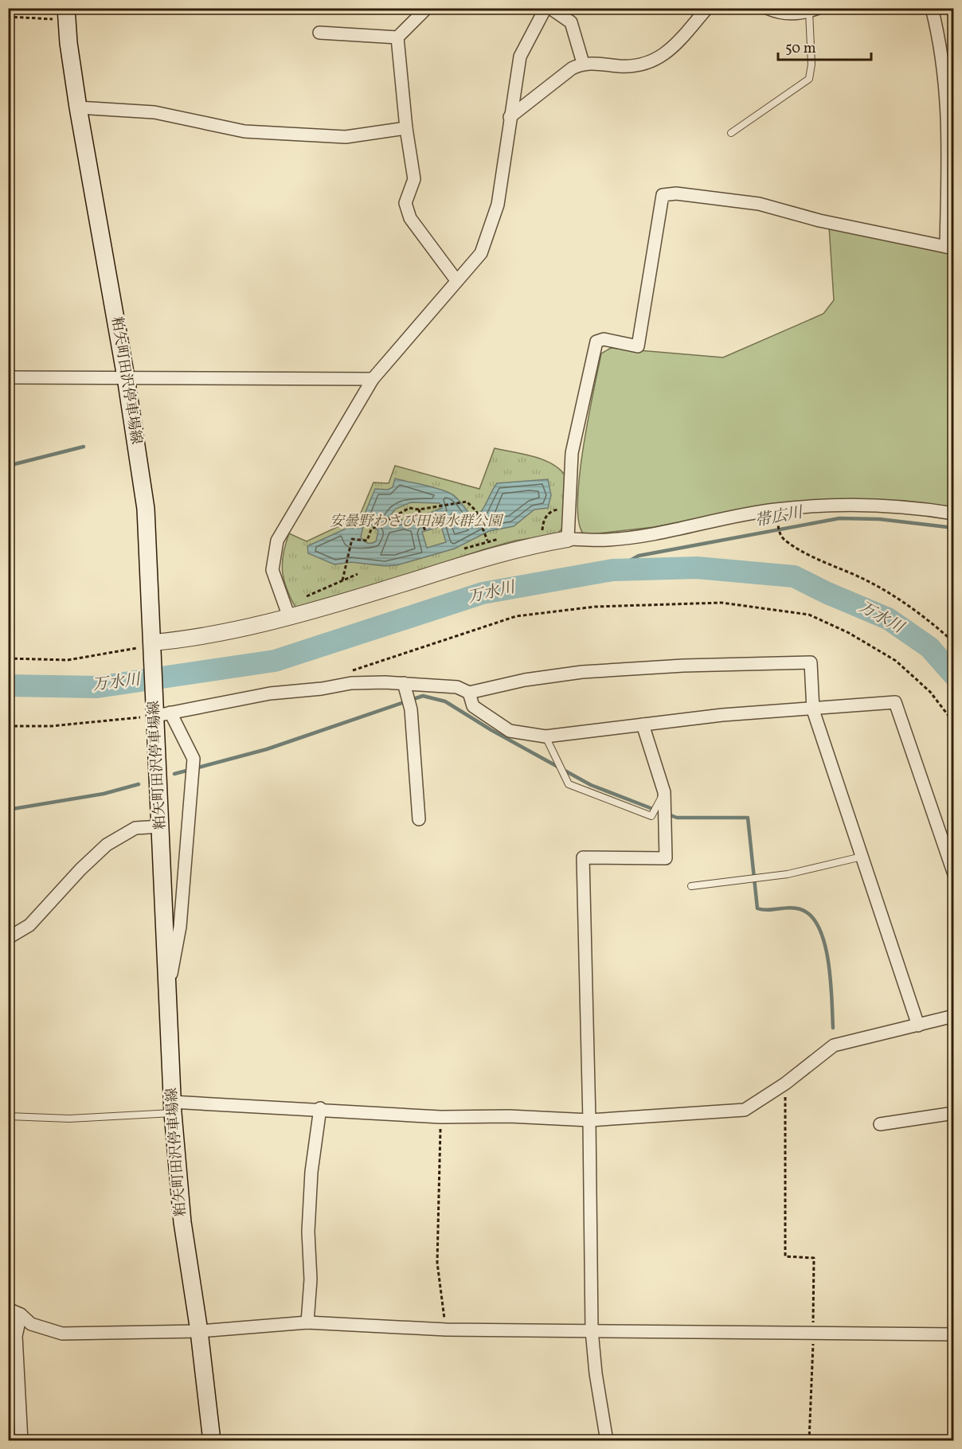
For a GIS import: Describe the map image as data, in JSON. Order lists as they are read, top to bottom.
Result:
{
  "streets": {
    "main road": ["粕矢町田沢停車場線"]
  },
  "water": ["帯広川", "万水川"],
  "parks": ["安曇野わさび田湧水群公園"],
  "scale_bar": "50 m"
}
